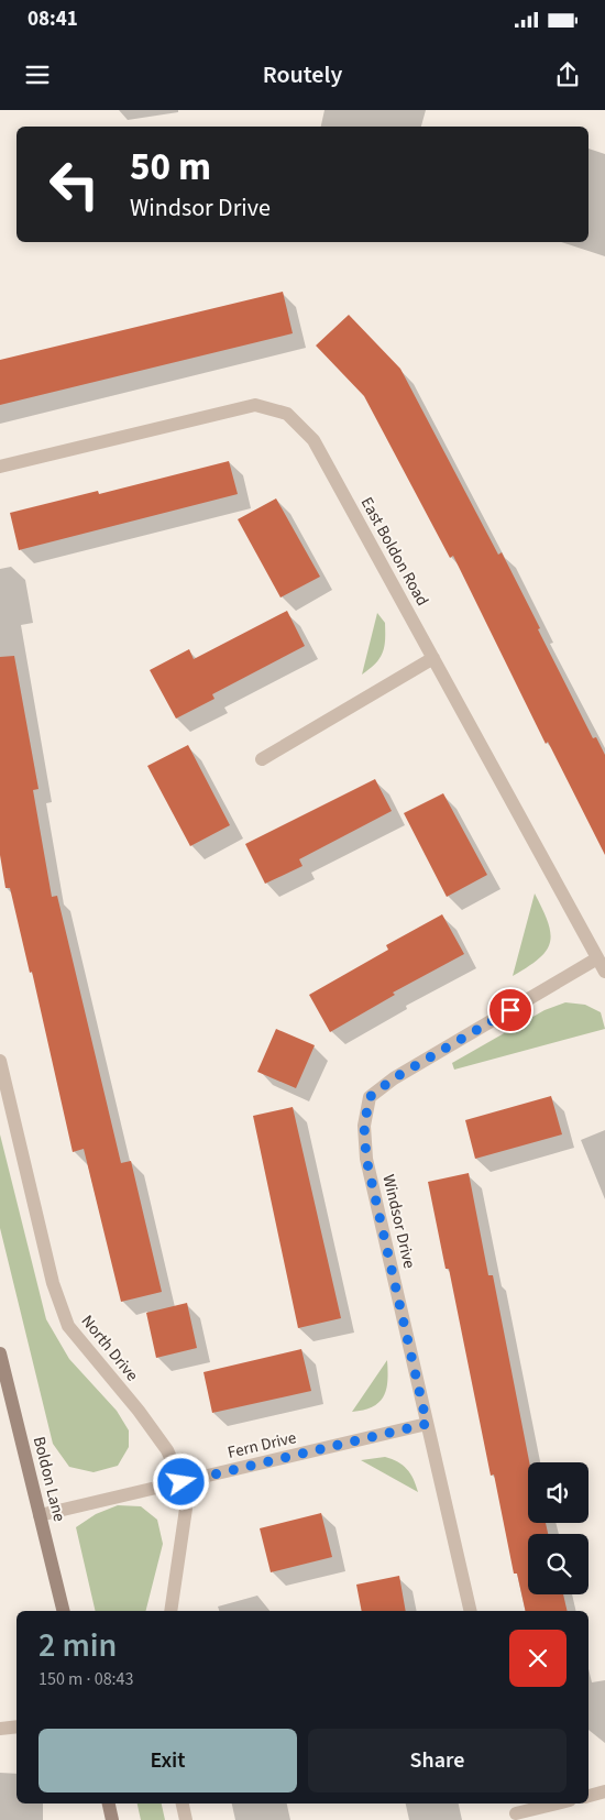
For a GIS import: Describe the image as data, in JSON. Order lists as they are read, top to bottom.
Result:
{
  "streets": {
    "street": [
      "East Boldon Road",
      "Windsor Drive",
      "North Drive",
      "Fern Drive",
      "Boldon Lane"
    ]
  },
  "crossings": [
    ["East Boldon Road", "Windsor Drive"],
    ["Windsor Drive", "Fern Drive"],
    ["North Drive", "Fern Drive"],
    ["Fern Drive", "Boldon Lane"]
  ],
  "page": {
    "status": "08:41",
    "header": "Routely",
    "turn": ["50 m", "Windsor Drive"],
    "heading": ["2 min", "150 m · 08:43"],
    "buttons": ["Exit", "Share"]
  }
}
